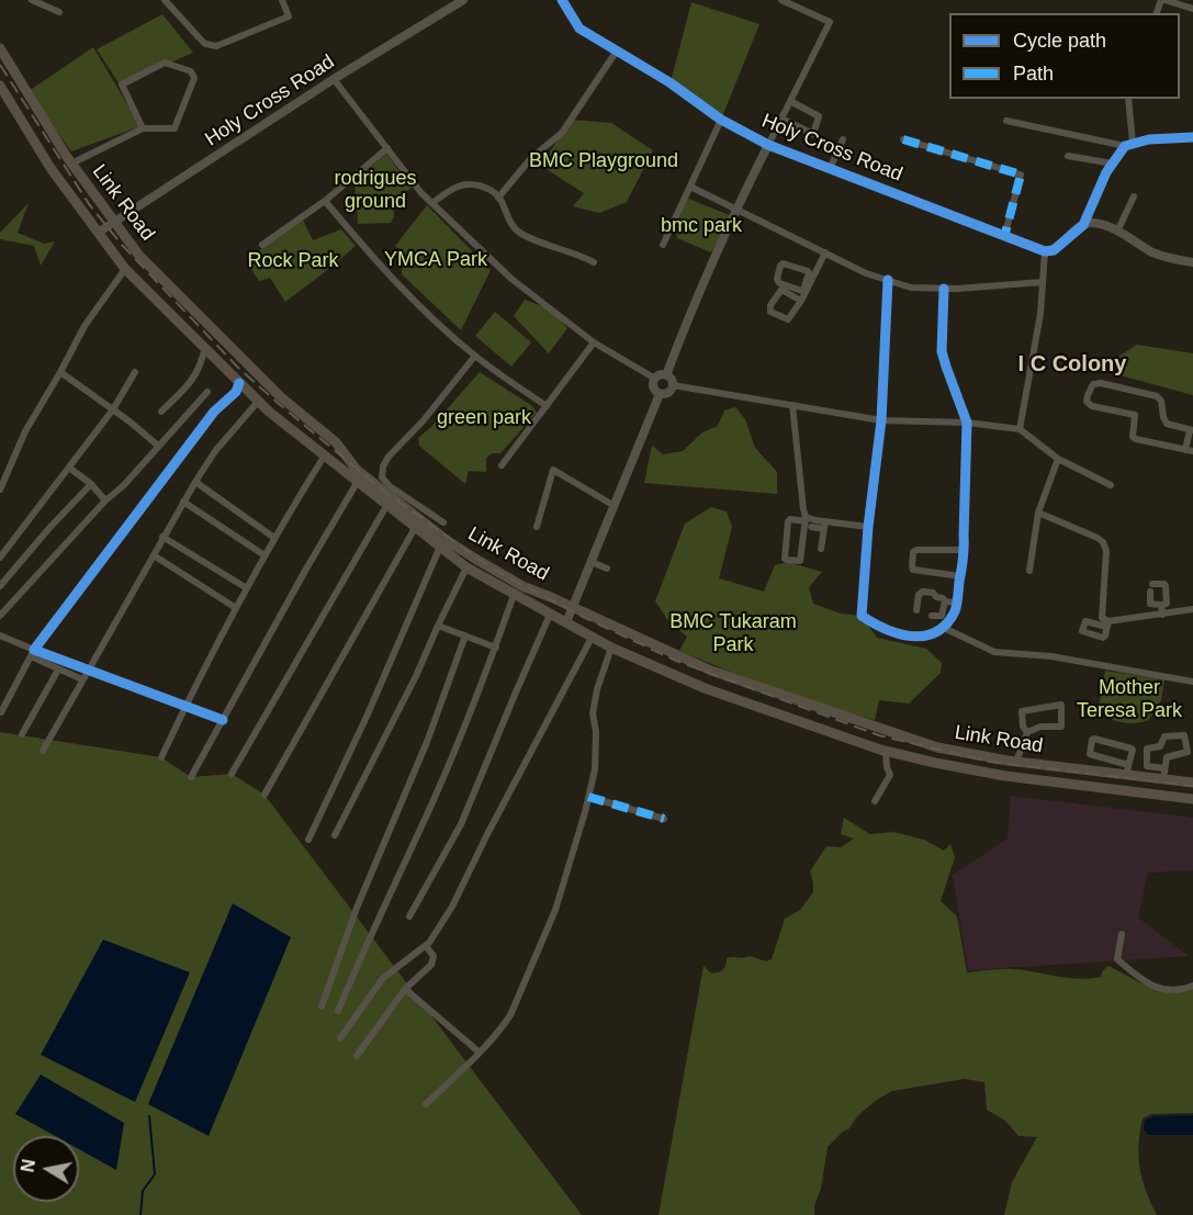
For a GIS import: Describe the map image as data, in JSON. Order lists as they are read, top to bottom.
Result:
{
  "streets": {
    "main road": ["Link Road"],
    "street": ["Holy Cross Road"]
  },
  "crossings": [
    ["Holy Cross Road", "Link Road"]
  ],
  "districts": ["I C Colony"],
  "parks": [
    "BMC Playground",
    "rodrigues ground",
    "bmc park",
    "YMCA Park",
    "Rock Park",
    "green park",
    "BMC Tukaram Park",
    "Mother Teresa Park"
  ],
  "legend": ["Cycle path", "Path"],
  "north": "left"
}
